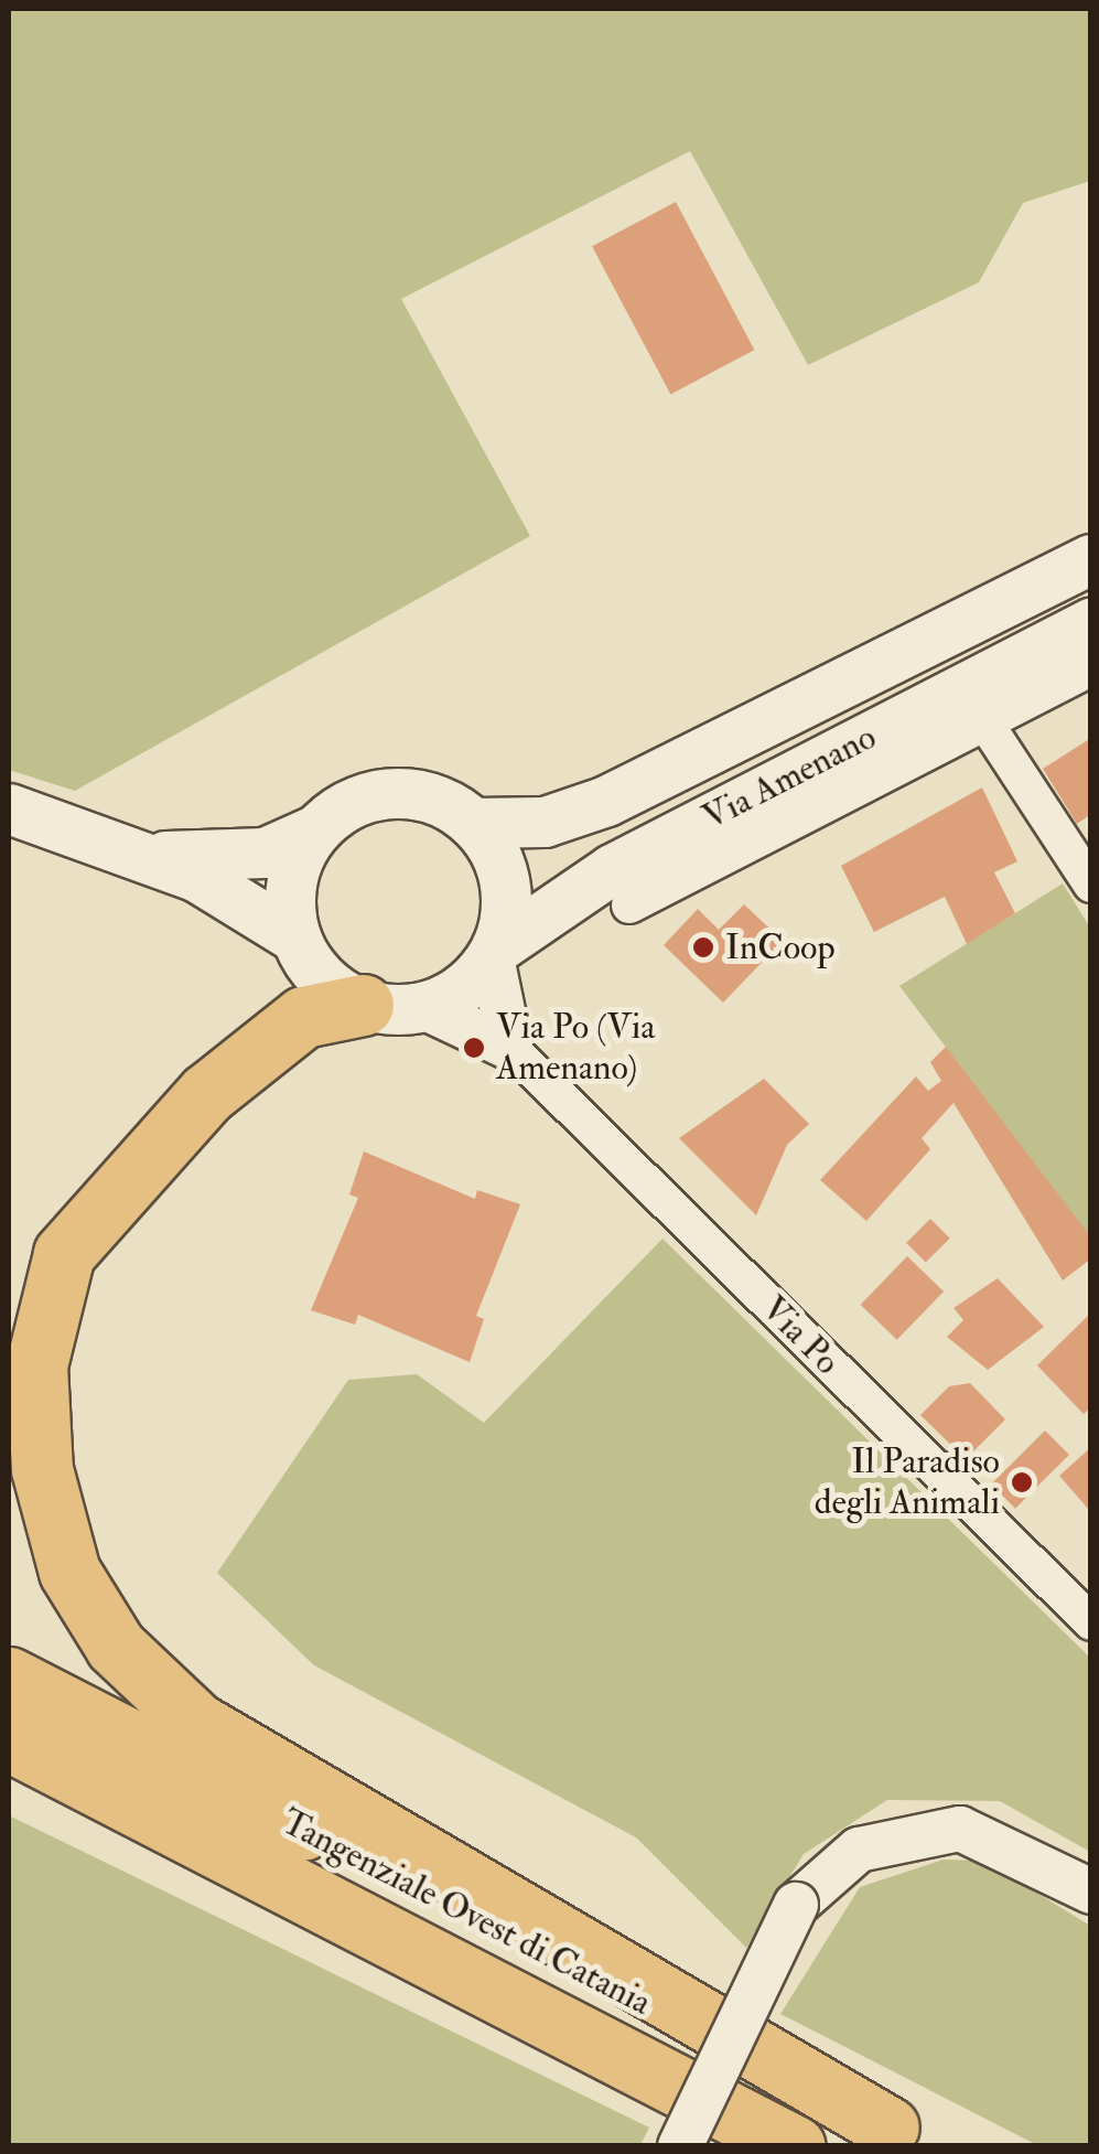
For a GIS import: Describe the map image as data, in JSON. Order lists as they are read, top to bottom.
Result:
{
  "streets": {
    "highway": ["Tangenziale Ovest di Catania"],
    "main road": ["Via Amenano"],
    "street": ["Via Po"]
  },
  "places": ["InCoop", "Via Po (Via Amenano)", "Il Paradiso degli Animali"]
}
